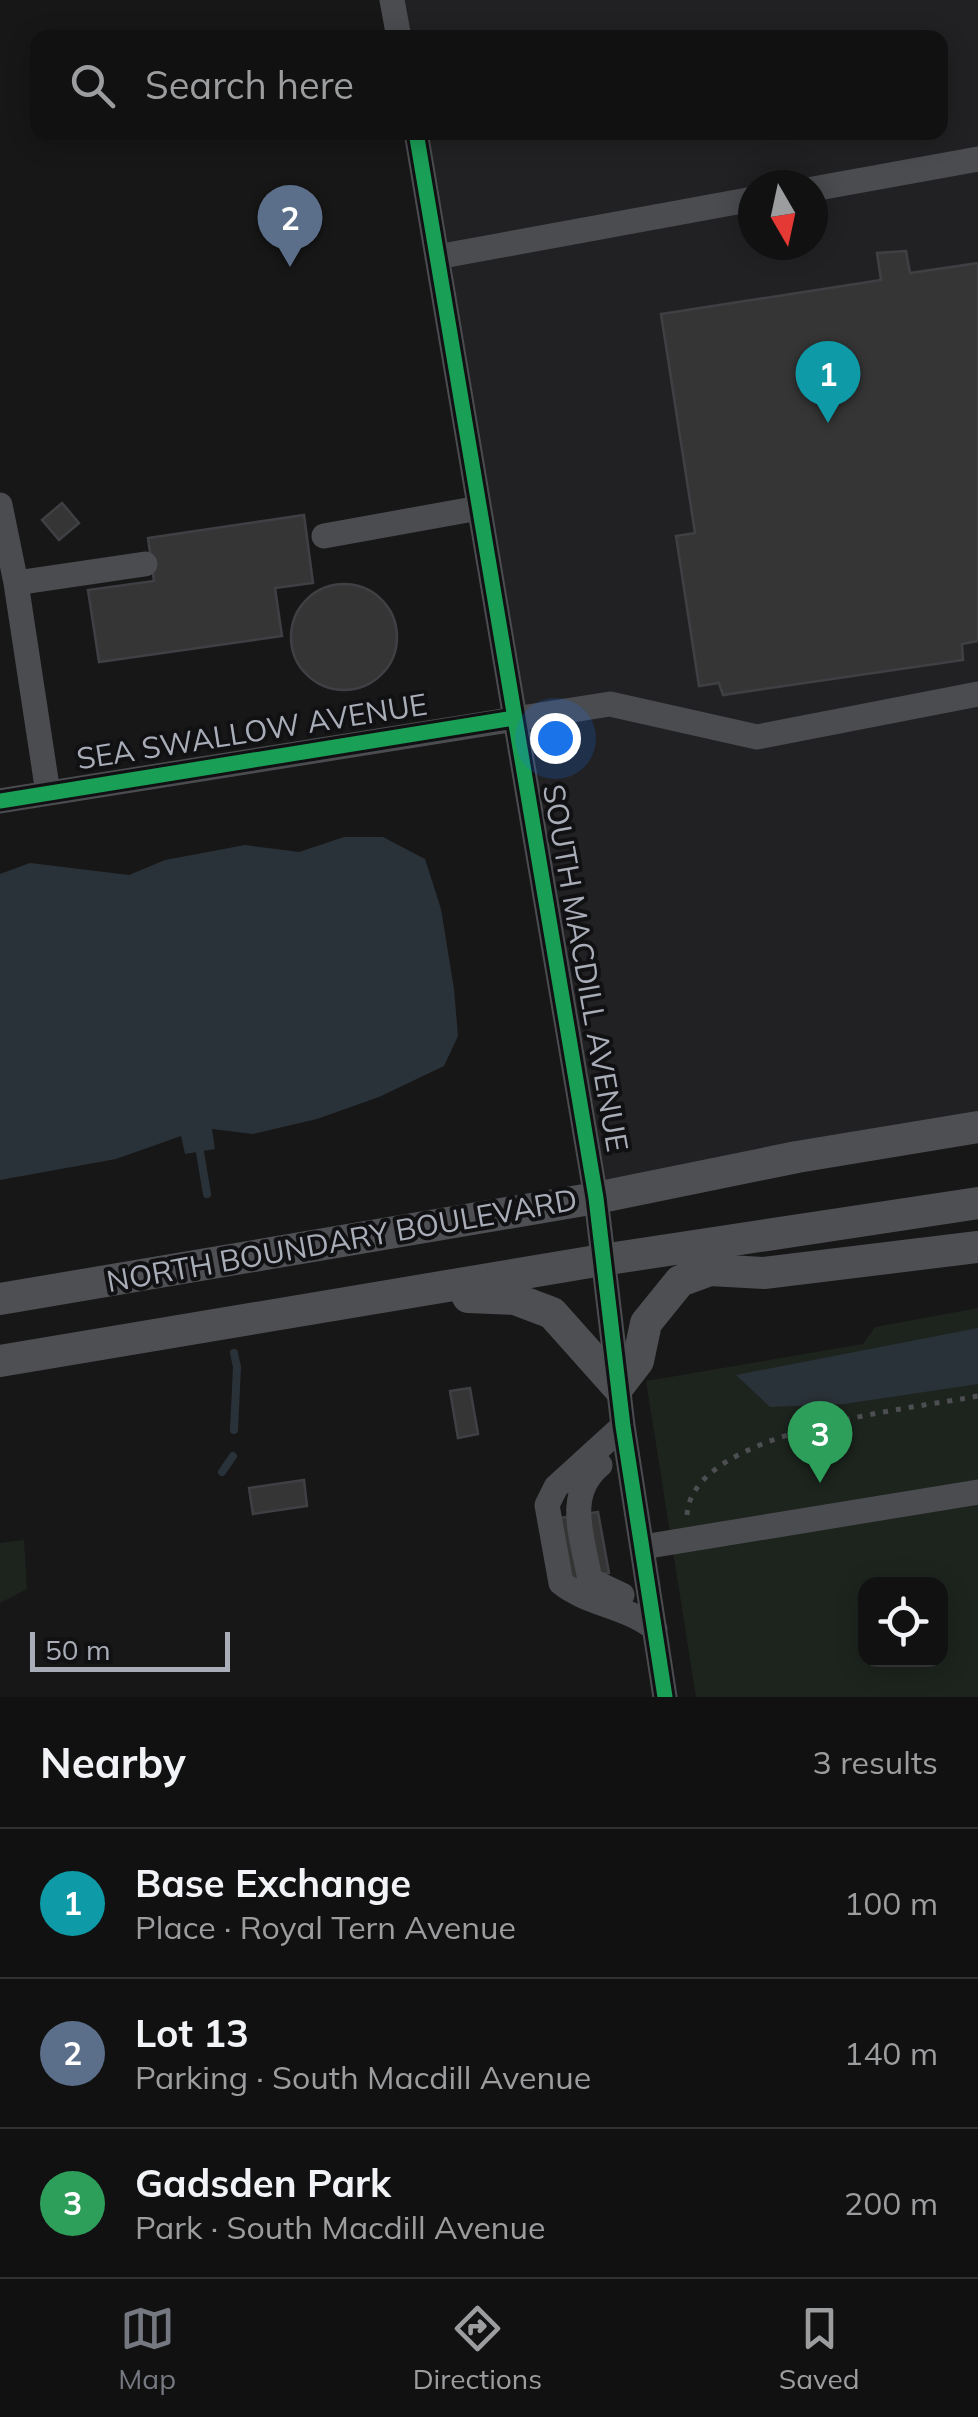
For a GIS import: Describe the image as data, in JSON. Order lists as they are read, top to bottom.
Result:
{
  "streets": {
    "main road": ["NORTH BOUNDARY BOULEVARD"],
    "street": ["SEA SWALLOW AVENUE", "SOUTH MACDILL AVENUE"]
  },
  "crossings": [
    ["SEA SWALLOW AVENUE", "SOUTH MACDILL AVENUE"],
    ["SOUTH MACDILL AVENUE", "NORTH BOUNDARY BOULEVARD"]
  ],
  "scale_bar": "50 m",
  "north": "bottom",
  "page": {
    "search": "Search here",
    "pins": ["2", "1", "3"],
    "scale": "50 m",
    "heading": ["Nearby", "3 results"],
    "list": [
      {
        "mark": "1",
        "name": "Base Exchange",
        "note": "Place · Royal Tern Avenue",
        "value": "100 m"
      },
      {
        "mark": "2",
        "name": "Lot 13",
        "note": "Parking · South Macdill Avenue",
        "value": "140 m"
      },
      {
        "mark": "3",
        "name": "Gadsden Park",
        "note": "Park · South Macdill Avenue",
        "value": "200 m"
      }
    ],
    "nav": ["Map", "Directions", "Saved"]
  }
}
